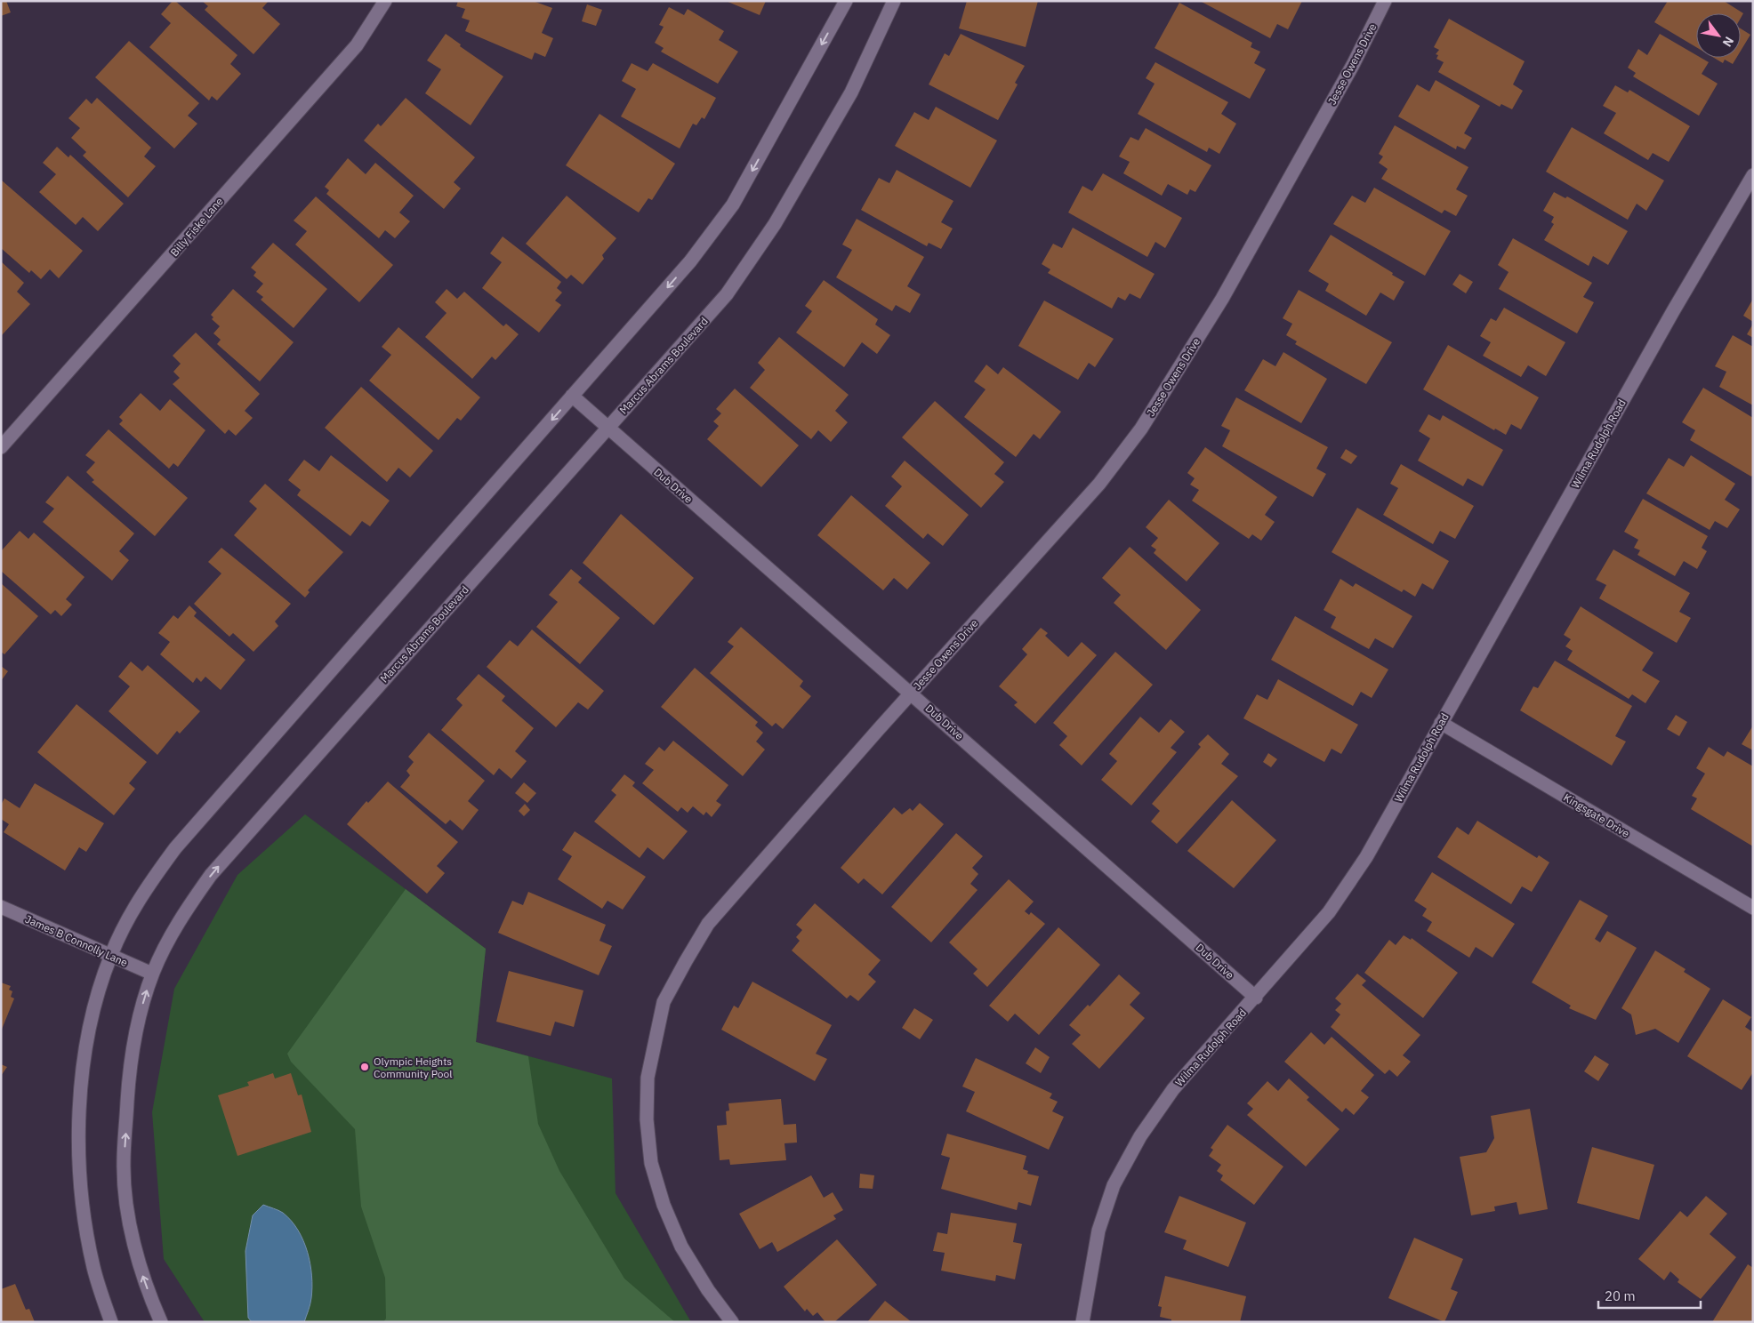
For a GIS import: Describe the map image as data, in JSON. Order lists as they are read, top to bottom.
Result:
{
  "streets": {
    "street": [
      "Jesse Owens Drive",
      "Billy Fiske Lane",
      "Marcus Abrams Boulevard",
      "Wilma Rudolph Road",
      "Dub Drive",
      "Kingsgate Drive",
      "James B Connolly Lane"
    ]
  },
  "crossings": [
    ["Jesse Owens Drive", "Dub Drive"],
    ["Marcus Abrams Boulevard", "Dub Drive"],
    ["Marcus Abrams Boulevard", "James B Connolly Lane"],
    ["Wilma Rudolph Road", "Dub Drive"],
    ["Wilma Rudolph Road", "Kingsgate Drive"]
  ],
  "places": ["Olympic Heights Community Pool"],
  "scale_bar": "20 m",
  "north": "bottom right"
}
